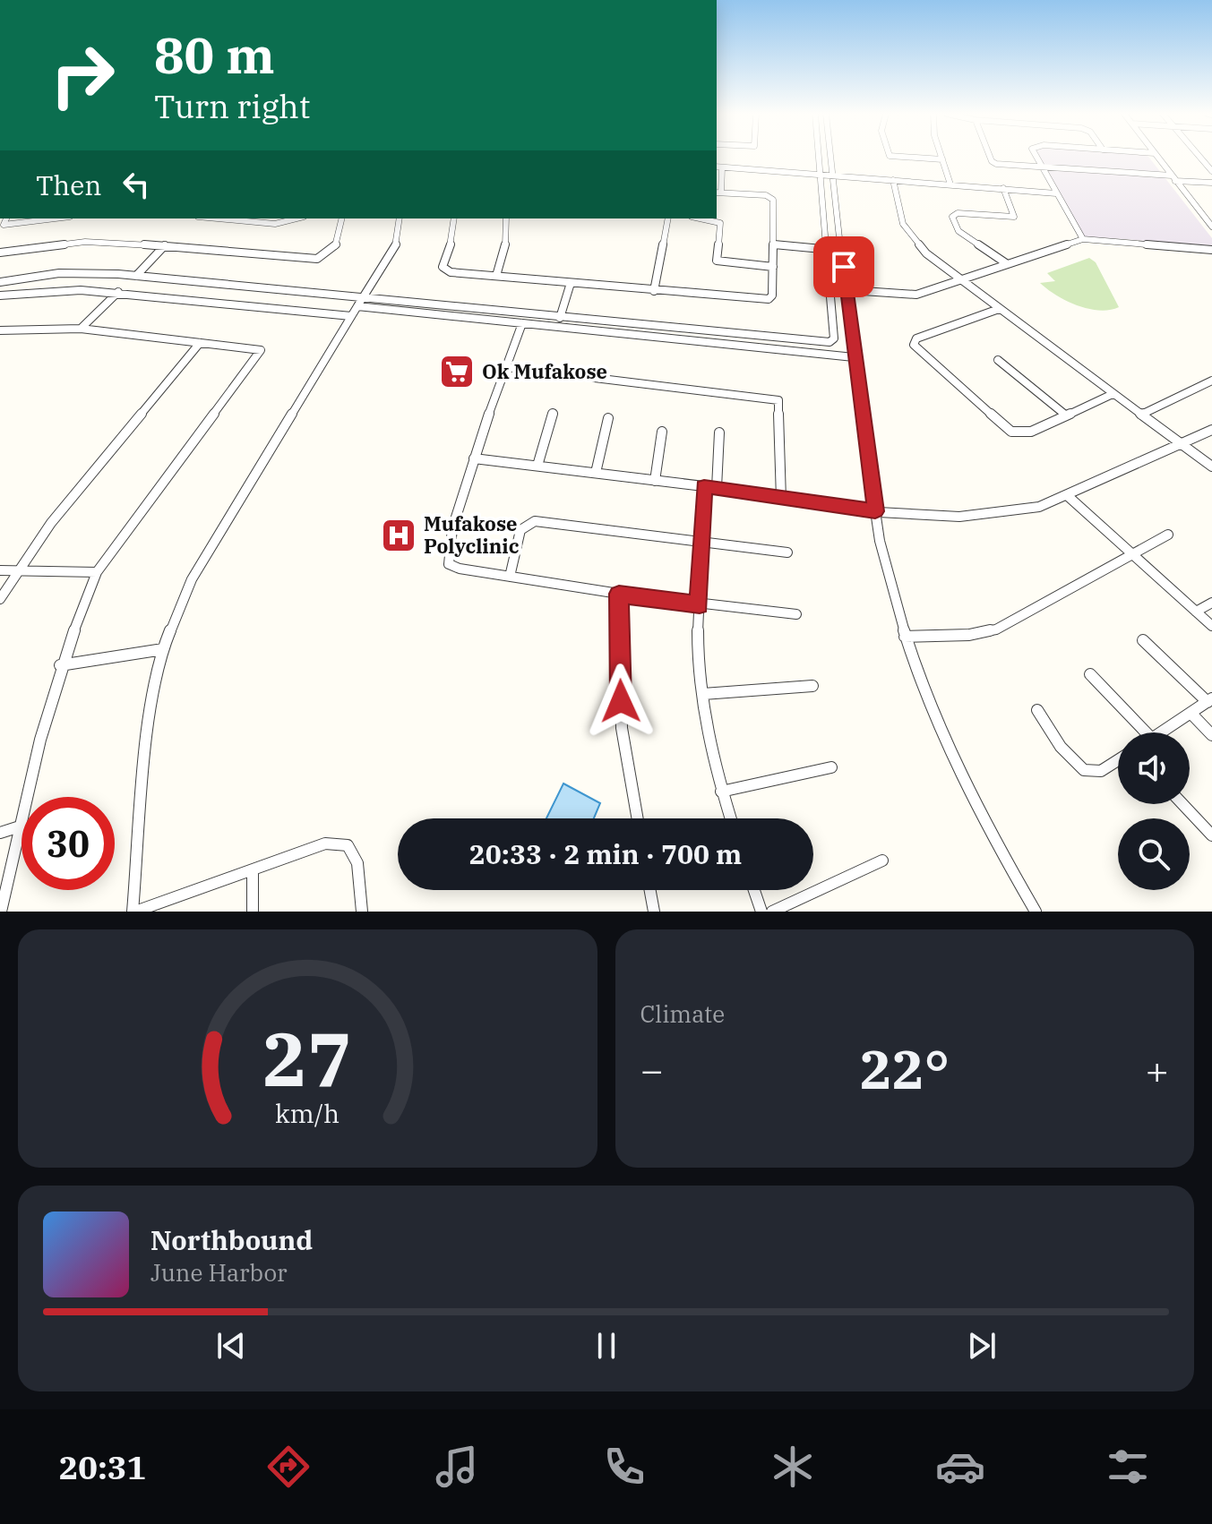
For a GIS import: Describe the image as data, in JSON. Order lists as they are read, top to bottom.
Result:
{
  "places": {
    "supermarket": ["Ok Mufakose"],
    "hospital": ["Mufakose Polyclinic"]
  },
  "page": {
    "turn": ["80 m", "Turn right"],
    "then": "Then",
    "limit": "30",
    "trip": "20:33 · 2 min · 700 m",
    "tile": "Climate",
    "heat": ["−", "22°", "+"],
    "song": ["Northbound", "June Harbor"],
    "tabs": "20:31",
    "gauge": ["27", "km/h"]
  }
}
